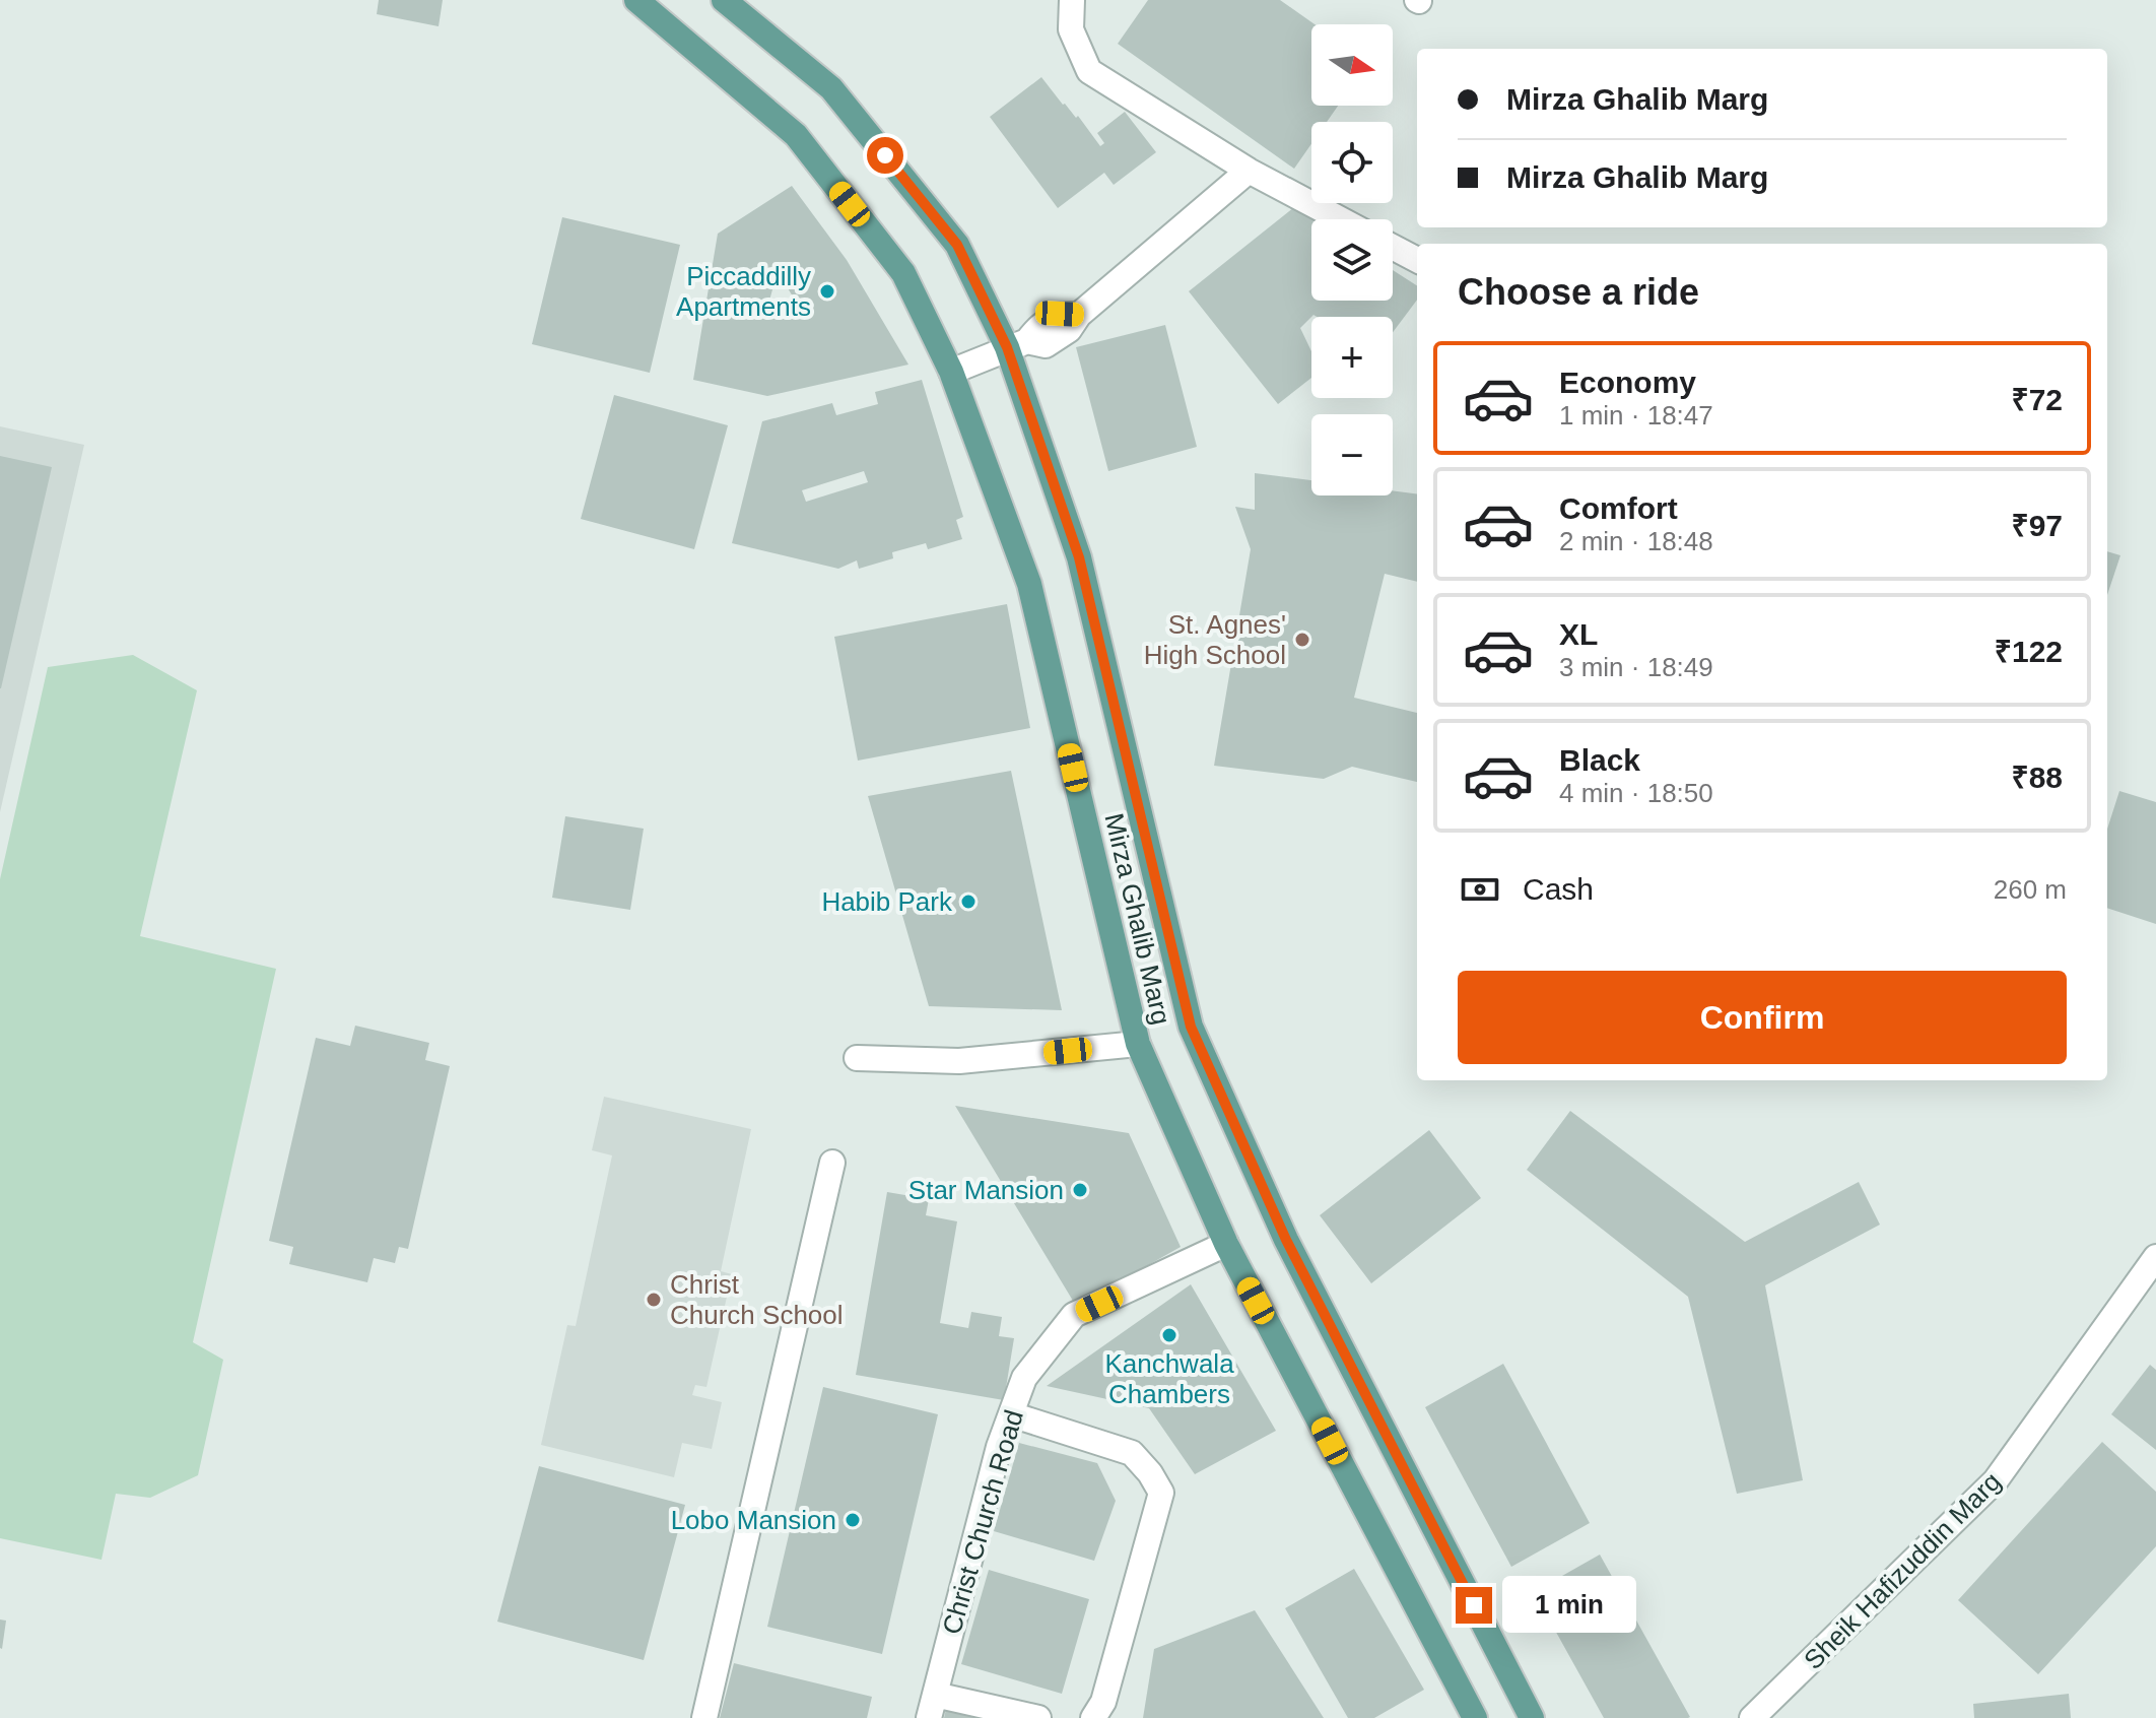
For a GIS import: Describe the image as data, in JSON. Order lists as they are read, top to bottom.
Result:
{
  "streets": {
    "main road": ["Mirza Ghalib Marg"],
    "street": ["Christ Church Road", "Sheik Hafizuddin Marg"]
  },
  "crossings": [
    ["Mirza Ghalib Marg", "Christ Church Road"]
  ],
  "places": [
    "Piccaddilly Apartments",
    "St. Agnes' High School",
    "Habib Park",
    "Star Mansion",
    "Christ Church School",
    "Kanchwala Chambers",
    "Lobo Mansion"
  ],
  "north": "right",
  "page": {
    "map_buttons": ["+", "−"],
    "banner": ["Mirza Ghalib Marg", "Mirza Ghalib Marg"],
    "heading": "Choose a ride",
    "list": [
      {
        "name": "Economy",
        "note": "1 min · 18:47",
        "value": "₹72"
      },
      {
        "name": "Comfort",
        "note": "2 min · 18:48",
        "value": "₹97"
      },
      {
        "name": "XL",
        "note": "3 min · 18:49",
        "value": "₹122"
      },
      {
        "name": "Black",
        "note": "4 min · 18:50",
        "value": "₹88"
      }
    ],
    "pay": ["Cash", "260 m"],
    "buttons": "Confirm",
    "bubble": "1 min"
  }
}
